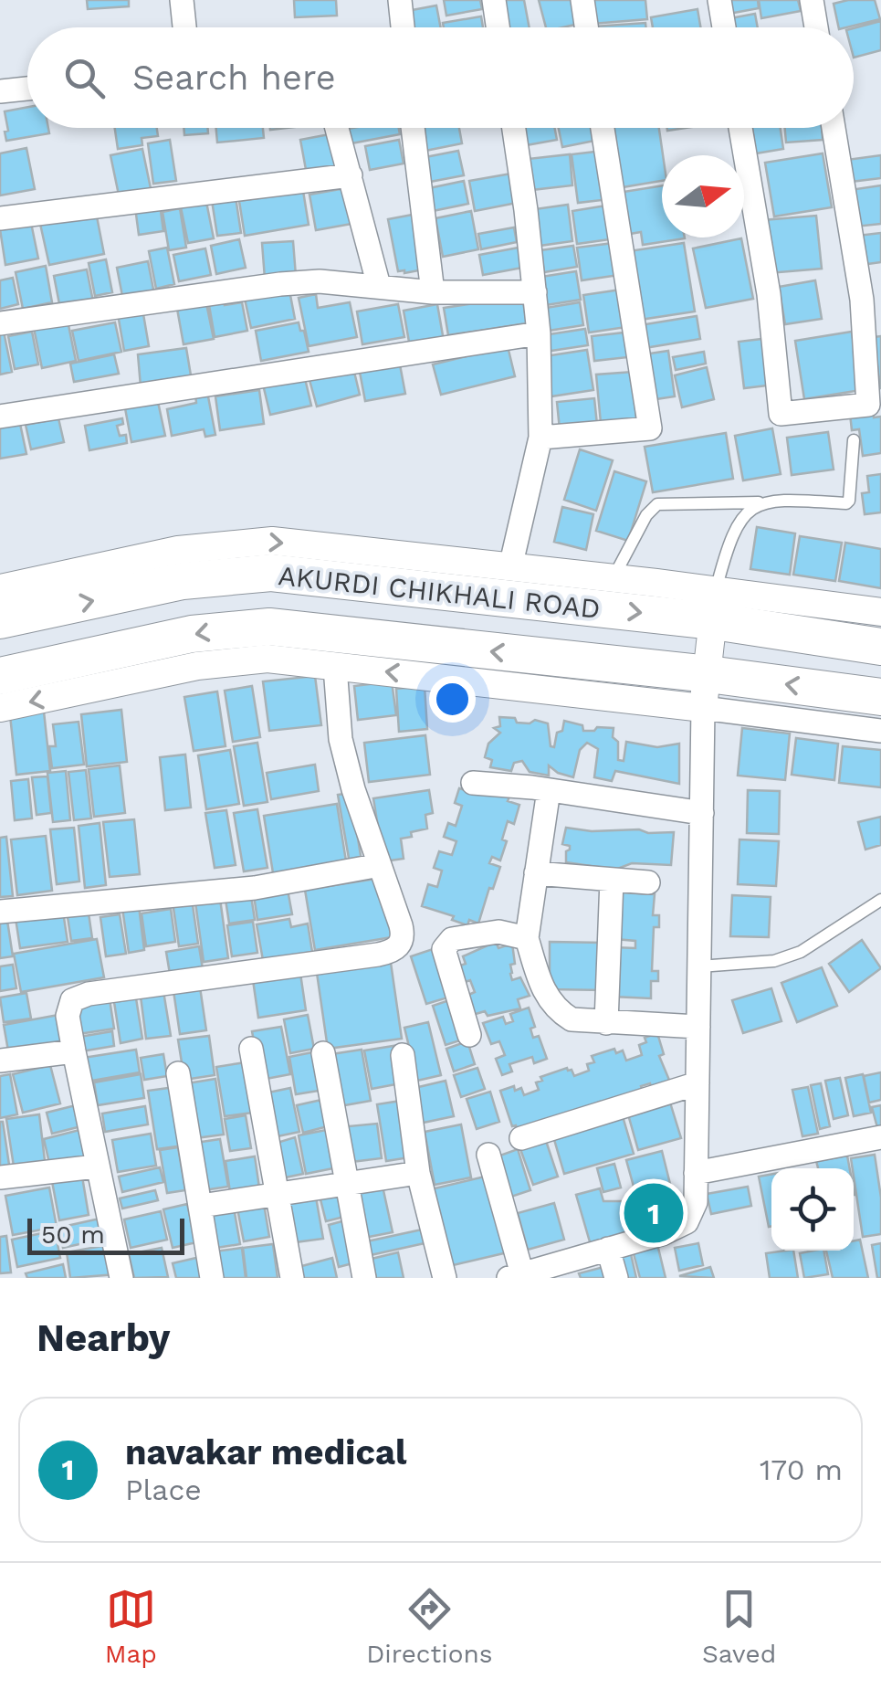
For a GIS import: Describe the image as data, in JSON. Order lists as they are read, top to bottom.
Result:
{
  "streets": {
    "main road": ["AKURDI CHIKHALI ROAD"]
  },
  "scale_bar": "50 m",
  "north": "right",
  "page": {
    "search": "Search here",
    "pins": "1",
    "scale": "50 m",
    "heading": "Nearby",
    "list": [
      {
        "mark": "1",
        "name": "navakar medical",
        "note": "Place",
        "value": "170 m"
      }
    ],
    "nav": ["Map", "Directions", "Saved"]
  }
}
